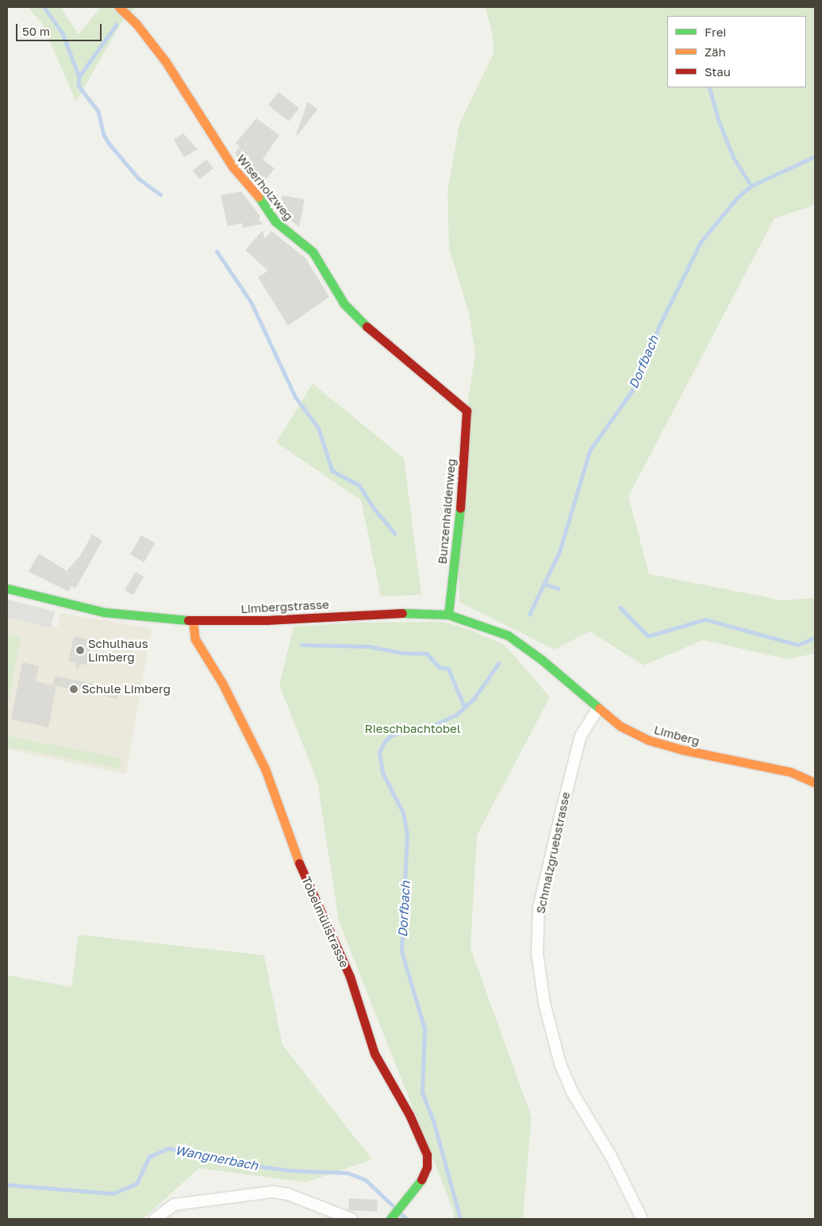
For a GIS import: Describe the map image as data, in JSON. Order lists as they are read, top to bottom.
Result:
{
  "streets": {
    "street": [
      "Wiserholzweg",
      "Bunzenhaldenweg",
      "Limbergstrasse",
      "Limberg",
      "Schmalzgruebstrasse",
      "Tobelmülistrasse"
    ]
  },
  "crossings": [
    ["Wiserholzweg", "Bunzenhaldenweg"],
    ["Bunzenhaldenweg", "Limbergstrasse"],
    ["Limbergstrasse", "Limberg"],
    ["Limbergstrasse", "Tobelmülistrasse"],
    ["Limberg", "Schmalzgruebstrasse"]
  ],
  "water": ["Dorfbach", "Wangnerbach"],
  "parks": ["Rieschbachtobel"],
  "places": ["Schulhaus Limberg", "Schule Limberg"],
  "legend": ["Frei", "Zäh", "Stau"],
  "scale_bar": "50 m"
}
